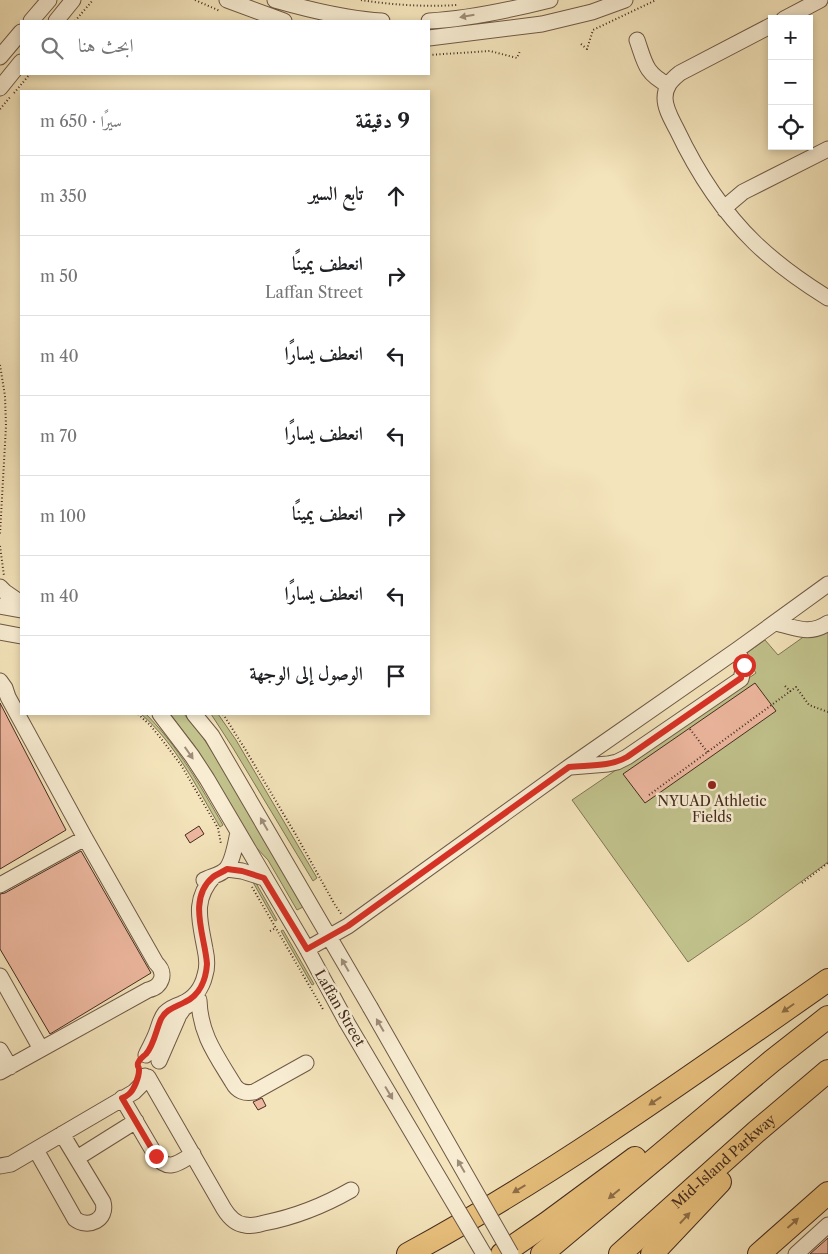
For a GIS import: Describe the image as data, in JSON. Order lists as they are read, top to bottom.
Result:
{
  "streets": {
    "highway": ["Mid-Island Parkway"],
    "street": ["Laffan Street"]
  },
  "places": ["NYUAD Athletic Fields"],
  "page": {
    "map_buttons": ["+", "−"],
    "search": "ابحث هنا",
    "heading": ["9 دقيقة", "سيرًا · 650 m"],
    "list": [
      ["تابع السير", "350 m"],
      ["انعطف يمينًا", "Laffan Street", "50 m"],
      ["انعطف يسارًا", "40 m"],
      ["انعطف يسارًا", "70 m"],
      ["انعطف يمينًا", "100 m"],
      ["انعطف يسارًا", "40 m"],
      "الوصول إلى الوجهة"
    ]
  }
}
